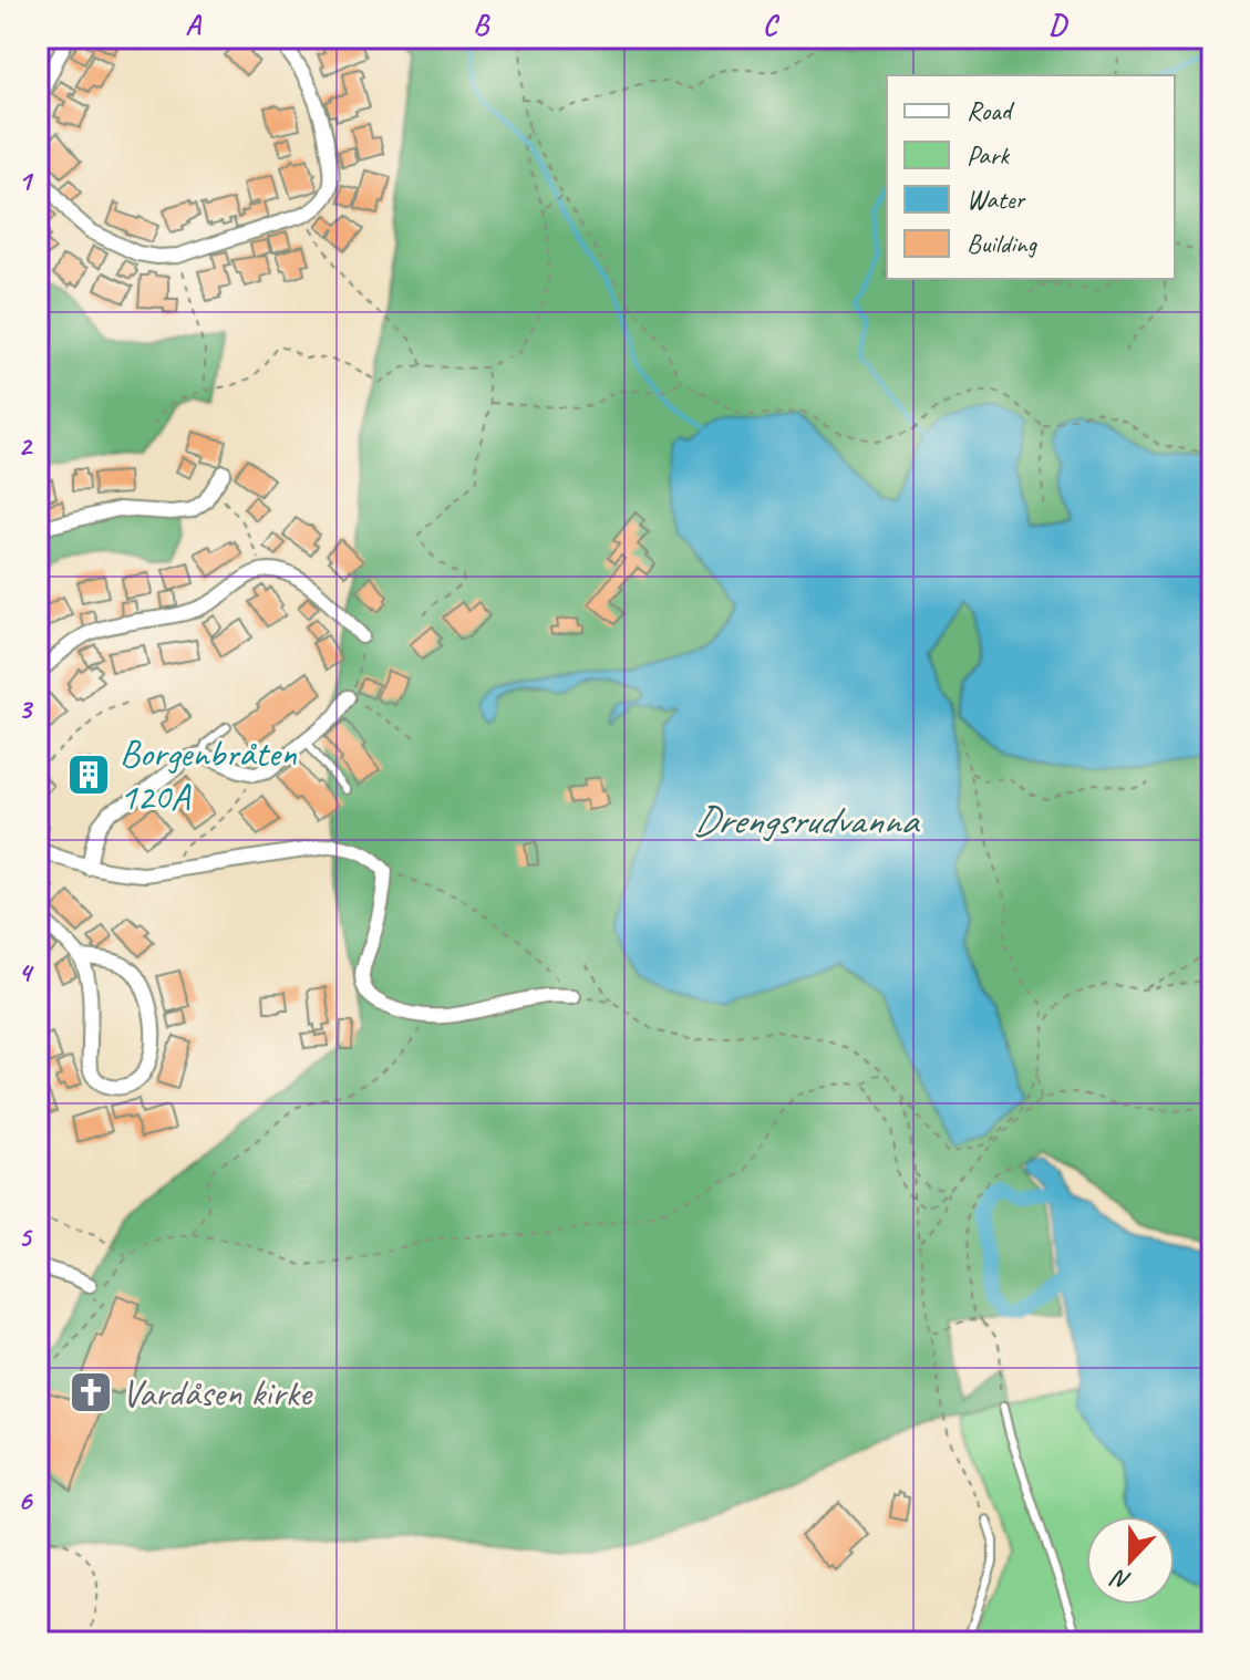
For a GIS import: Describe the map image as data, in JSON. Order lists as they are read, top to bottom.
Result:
{
  "water": ["Drengsrudvanna"],
  "places": {
    "building": ["Borgenbråten 120A"],
    "church": ["Vardåsen kirke"]
  },
  "legend": [
    "Road",
    "Park",
    "Water",
    "Building"
  ],
  "north": "bottom",
  "grid": {
    "columns": [
      "A",
      "B",
      "C",
      "D"
    ],
    "rows": [
      "1",
      "2",
      "3",
      "4",
      "5",
      "6"
    ]
  }
}
